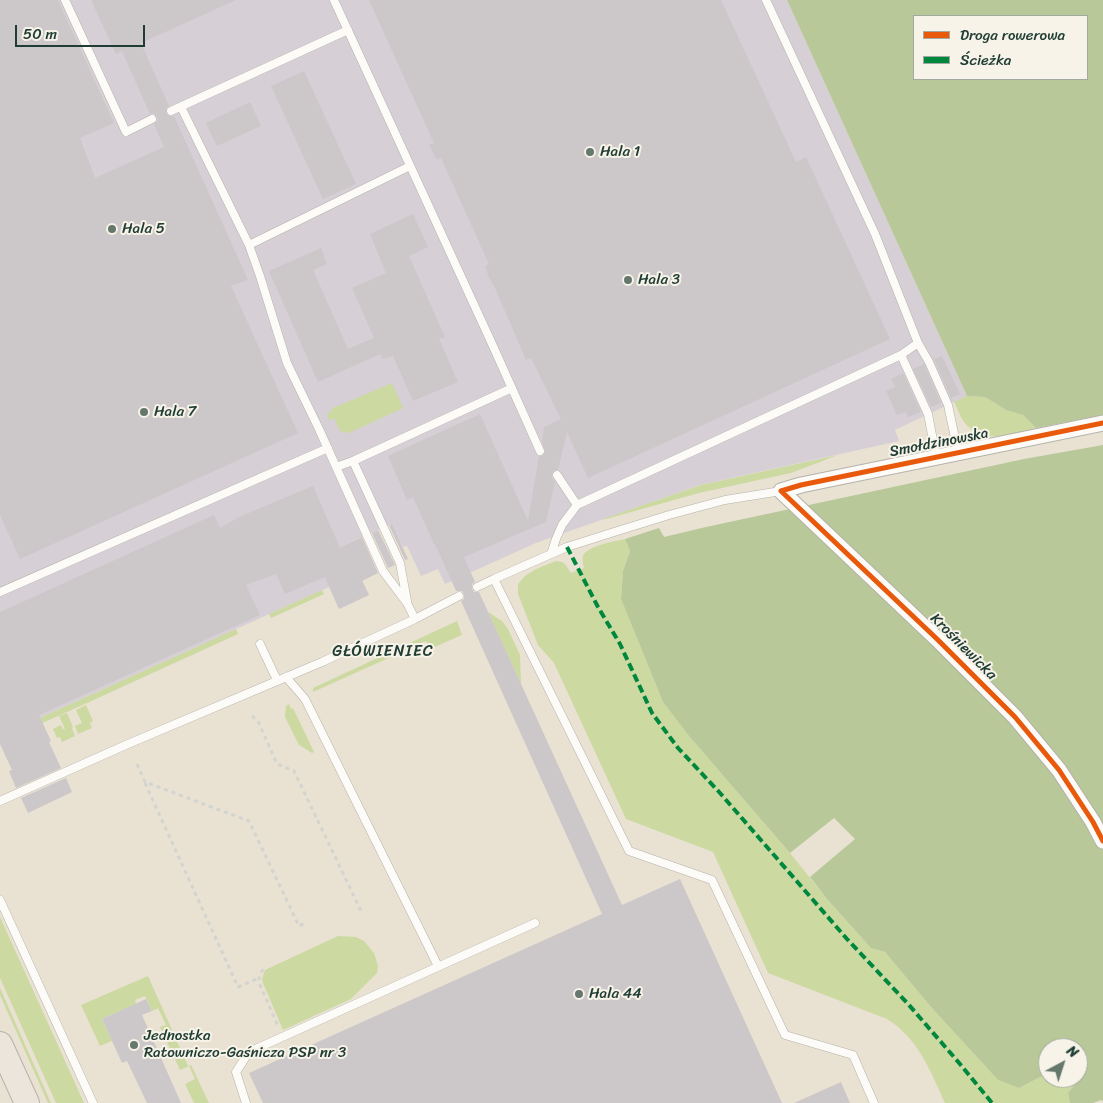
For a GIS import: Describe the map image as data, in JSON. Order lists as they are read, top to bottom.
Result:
{
  "streets": {
    "street": ["Smołdzinowska", "Krośniewicka"]
  },
  "crossings": [
    ["Smołdzinowska", "Krośniewicka"]
  ],
  "districts": ["GŁÓWIENIEC"],
  "places": [
    "Hala 1",
    "Hala 5",
    "Hala 3",
    "Hala 7",
    "Hala 44",
    "Jednostka Ratowniczo-Gaśnicza PSP nr 3"
  ],
  "legend": ["Droga rowerowa", "Ścieżka"],
  "scale_bar": "50 m",
  "north": "top right"
}
